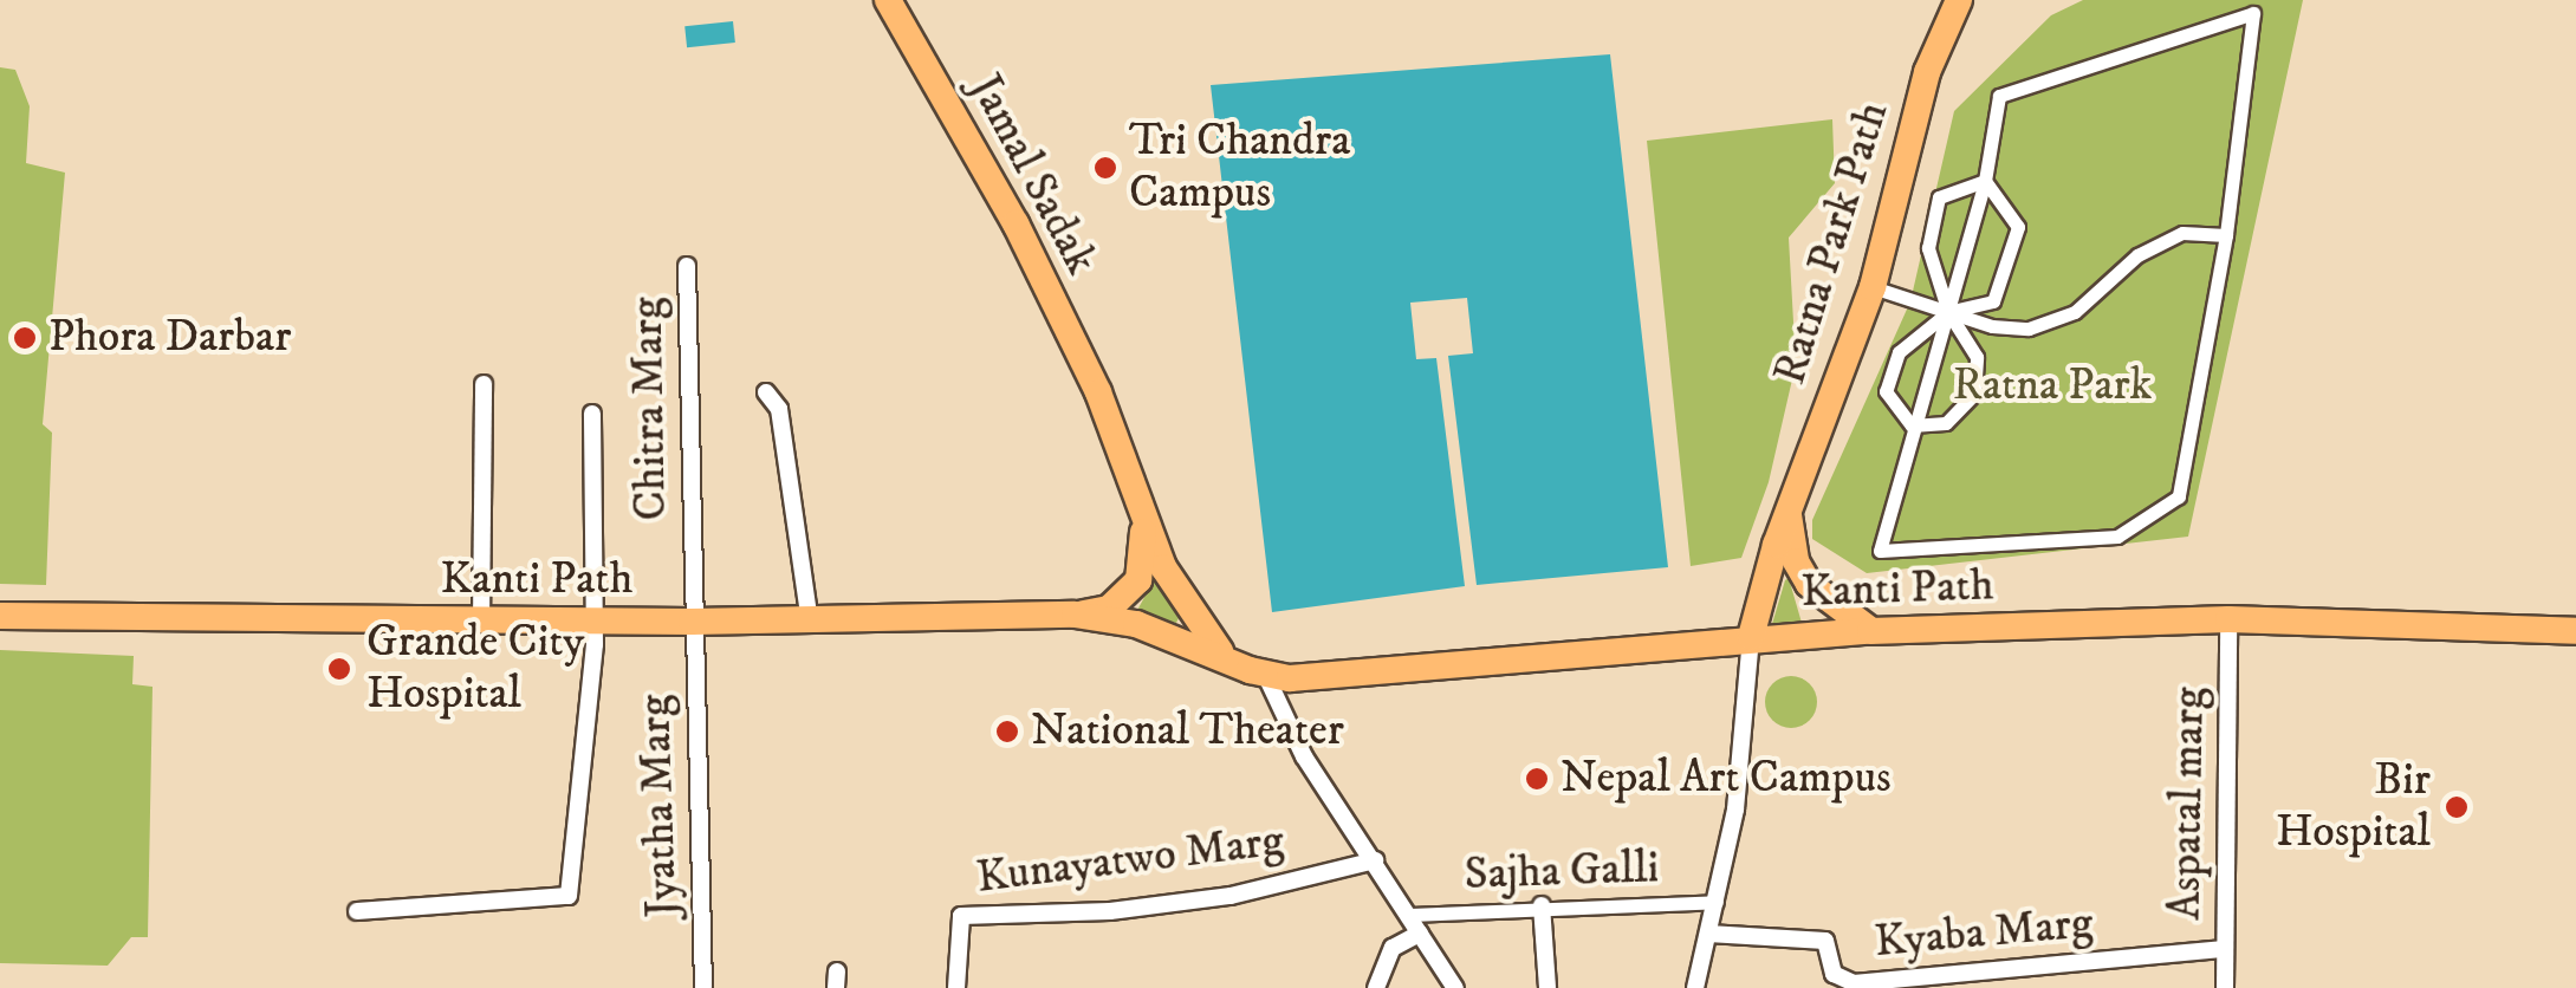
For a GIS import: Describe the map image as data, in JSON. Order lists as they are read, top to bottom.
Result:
{
  "streets": {
    "main road": ["Jamal Sadak", "Ratna Park Path", "Kanti Path"],
    "street": [
      "Chitra Marg",
      "Aspatal marg",
      "Jyatha Marg",
      "Kunayatwo Marg",
      "Sajha Galli",
      "Kyaba Marg"
    ]
  },
  "crossings": [
    ["Jamal Sadak", "Kanti Path"],
    ["Ratna Park Path", "Kanti Path"],
    ["Chitra Marg", "Kanti Path"],
    ["Chitra Marg", "Jyatha Marg"],
    ["Kanti Path", "Aspatal marg"],
    ["Kanti Path", "Jyatha Marg"],
    ["Aspatal marg", "Kyaba Marg"]
  ],
  "parks": ["Ratna Park"],
  "places": [
    "Tri Chandra Campus",
    "Phora Darbar",
    "Grande City Hospital",
    "National Theater",
    "Nepal Art Campus",
    "Bir Hospital"
  ]
}
